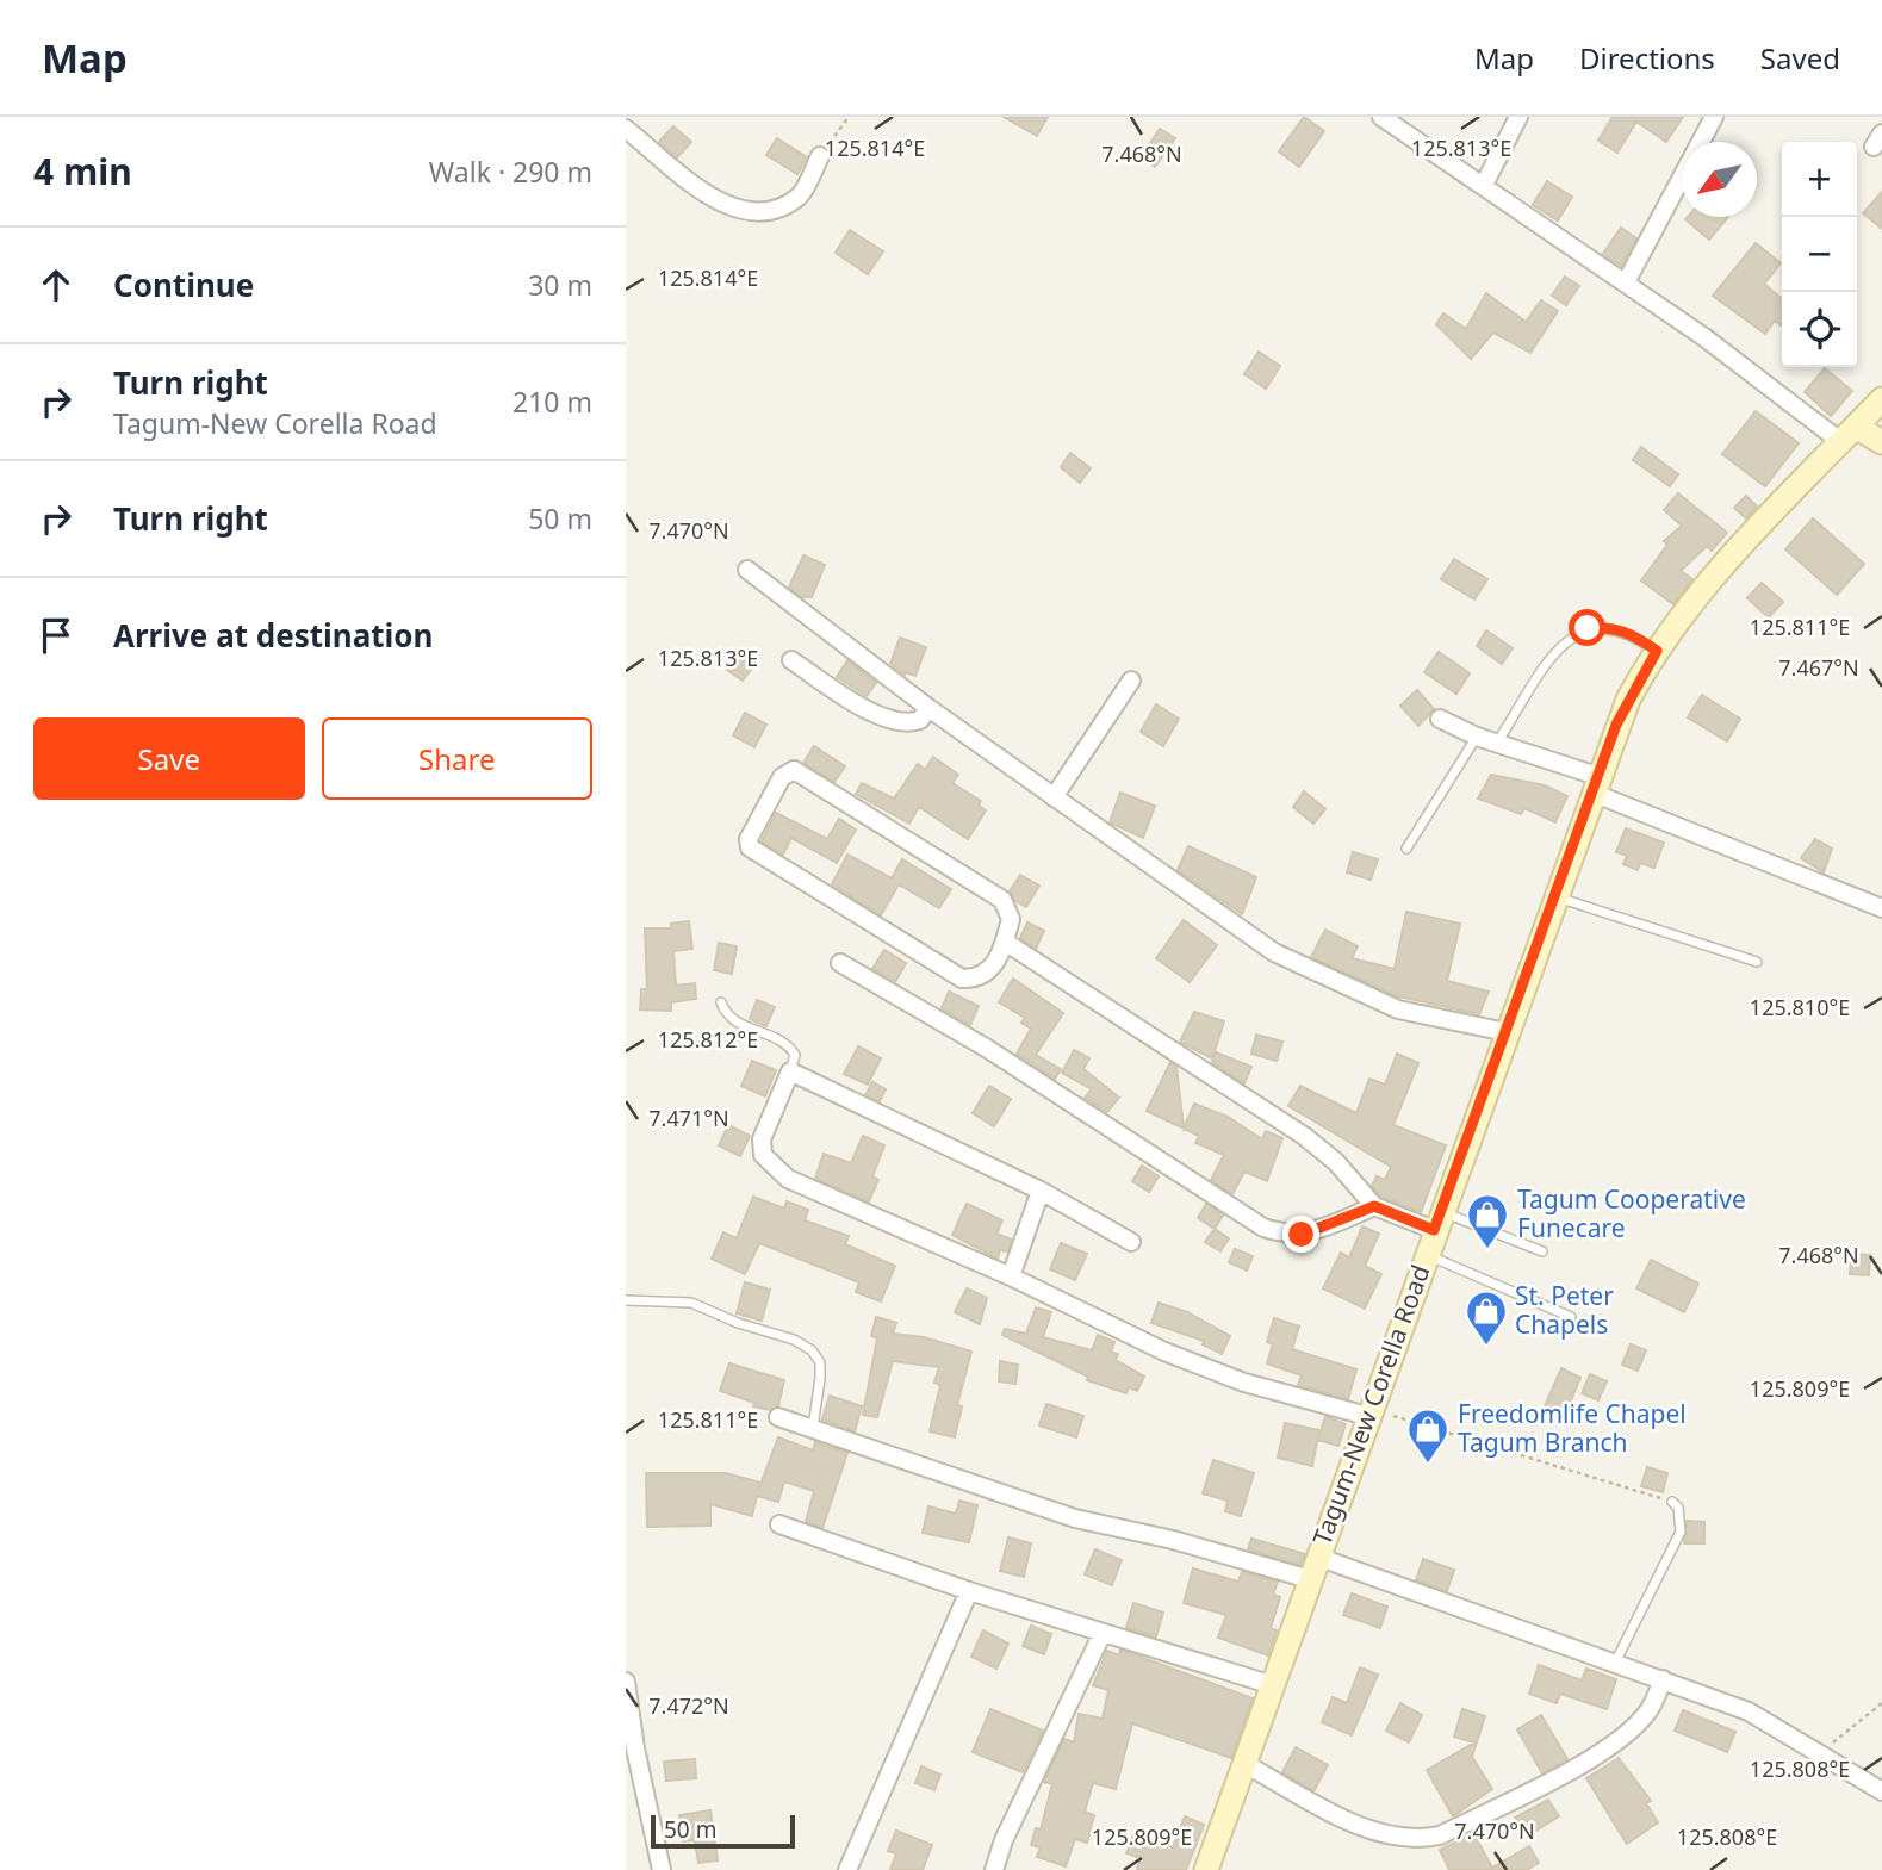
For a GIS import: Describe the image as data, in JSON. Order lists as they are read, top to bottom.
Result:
{
  "streets": {
    "main road": ["Tagum-New Corella Road"]
  },
  "places": {
    "shop": ["Tagum Cooperative Funecare", "St. Peter Chapels", "Freedomlife Chapel Tagum Branch"]
  },
  "scale_bar": "50 m",
  "north": "bottom left",
  "page": {
    "header": "Map",
    "nav": ["Map", "Directions", "Saved"],
    "heading": ["4 min", "Walk · 290 m"],
    "map_buttons": ["+", "−"],
    "list": [
      ["Continue", "30 m"],
      ["Turn right", "Tagum-New Corella Road", "210 m"],
      ["Turn right", "50 m"],
      "Arrive at destination"
    ],
    "buttons": ["Save", "Share"],
    "scale": "50 m"
  },
  "coordinates": [
    "125.814°E",
    "125.813°E",
    "7.468°N",
    "7.470°N",
    "125.811°E",
    "7.467°N",
    "125.810°E",
    "125.812°E",
    "7.471°N",
    "125.809°E",
    "7.472°N",
    "125.808°E"
  ]
}
